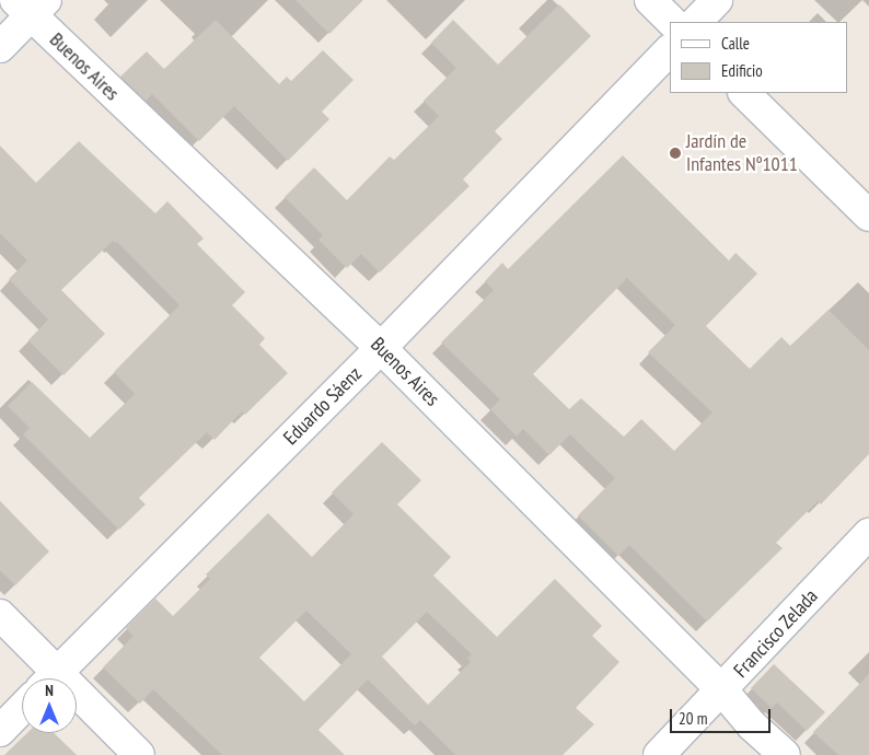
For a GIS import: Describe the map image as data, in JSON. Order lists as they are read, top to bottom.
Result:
{
  "streets": {
    "street": ["Buenos Aires", "Eduardo Sáenz", "Francisco Zelada"]
  },
  "crossings": [
    ["Buenos Aires", "Eduardo Sáenz"],
    ["Buenos Aires", "Francisco Zelada"]
  ],
  "places": ["Jardín de Infantes Nº1011"],
  "legend": ["Calle", "Edificio"],
  "scale_bar": "20 m",
  "north": "top"
}
